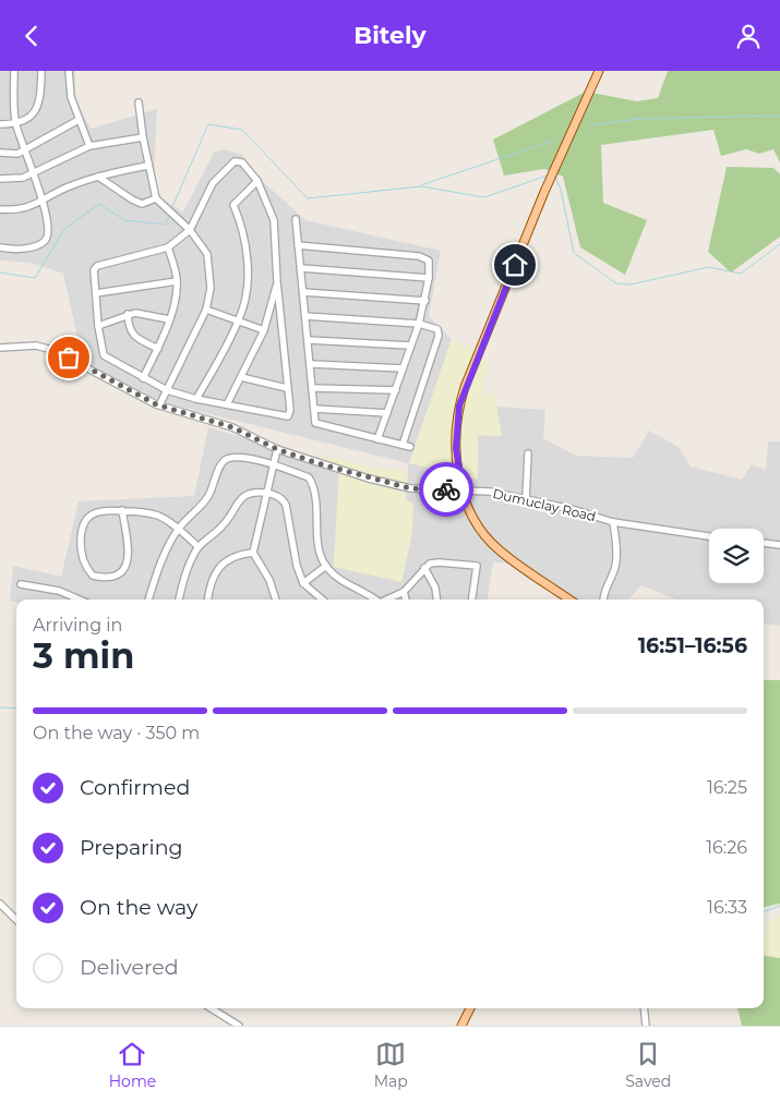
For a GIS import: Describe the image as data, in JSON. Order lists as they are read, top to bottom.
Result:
{
  "streets": {
    "street": ["Dumuclay Road"]
  },
  "page": {
    "header": "Bitely",
    "heading": ["3 min", "Arriving in", "16:51–16:56"],
    "bar": "On the way · 350 m",
    "list": [
      ["Confirmed", "16:25"],
      ["Preparing", "16:26"],
      ["On the way", "16:33"],
      "Delivered"
    ],
    "tabs": ["Home", "Map", "Saved"]
  }
}
